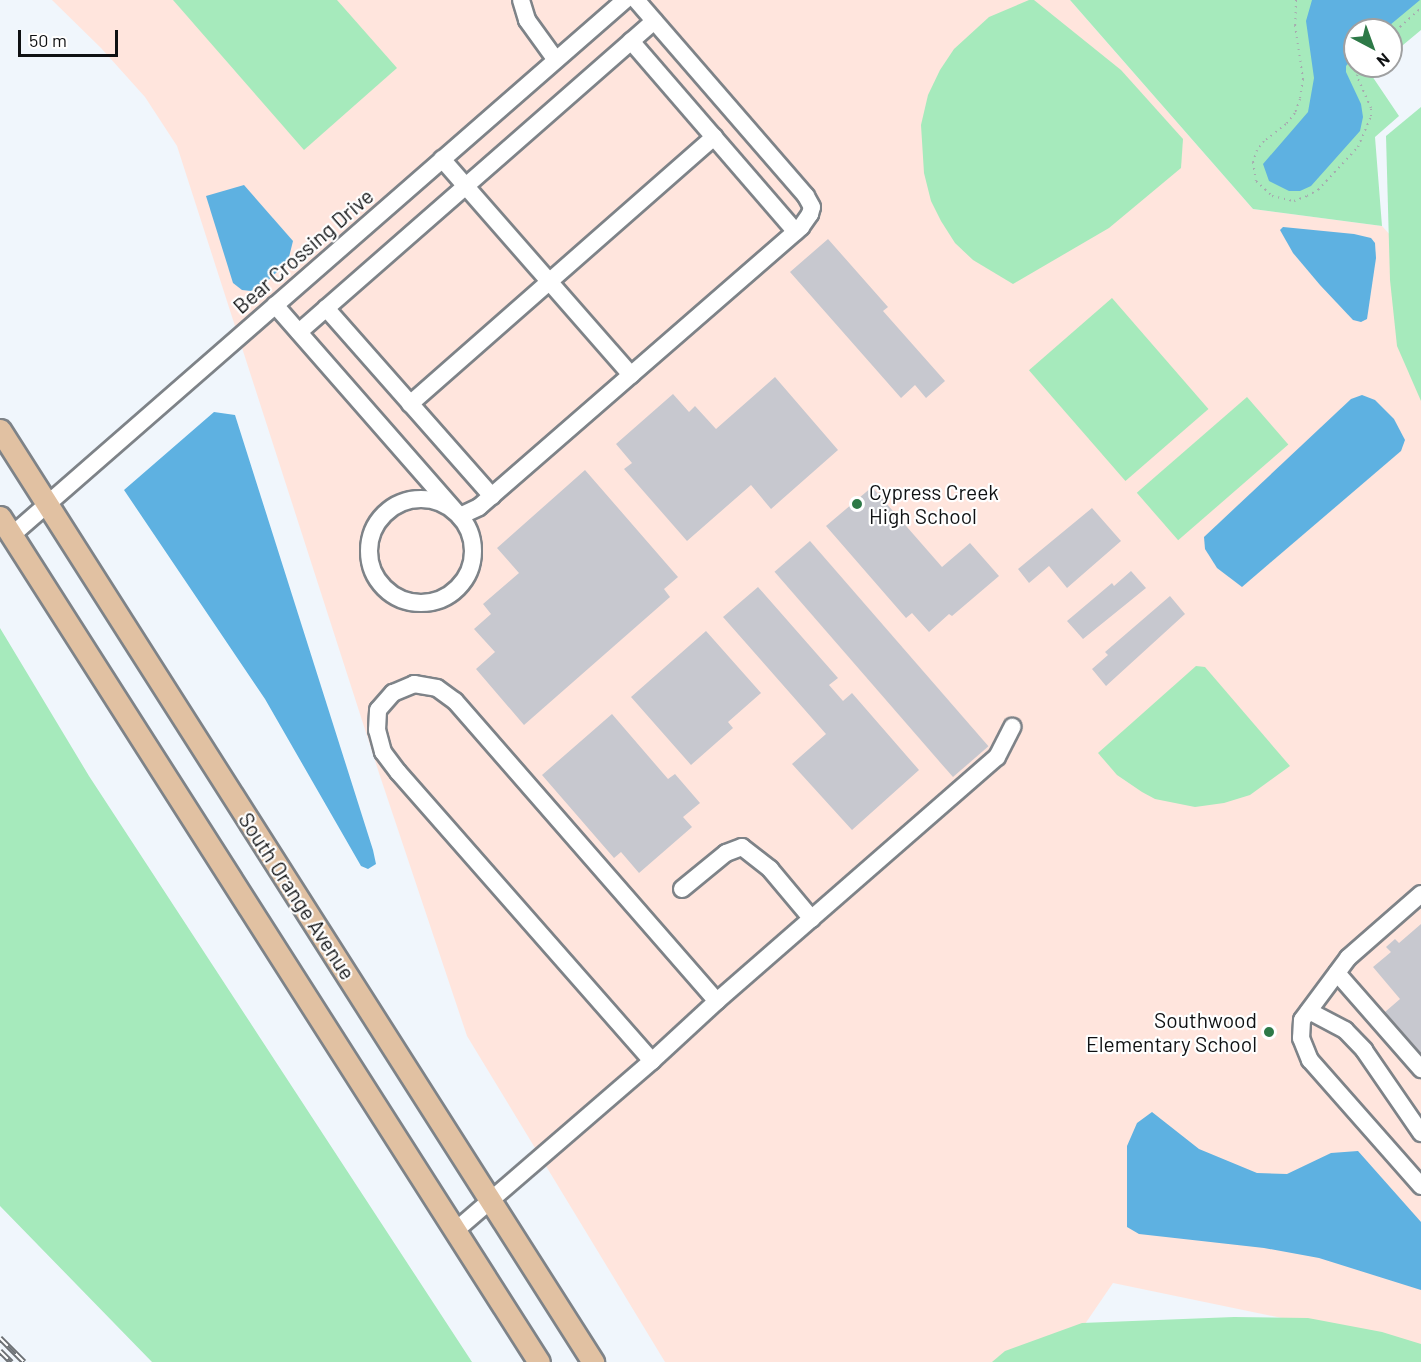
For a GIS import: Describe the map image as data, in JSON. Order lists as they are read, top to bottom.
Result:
{
  "streets": {
    "main road": ["South Orange Avenue"],
    "street": ["Bear Crossing Drive"]
  },
  "crossings": [
    ["Bear Crossing Drive", "South Orange Avenue"]
  ],
  "places": ["Cypress Creek High School", "Southwood Elementary School"],
  "scale_bar": "50 m",
  "north": "bottom right"
}
